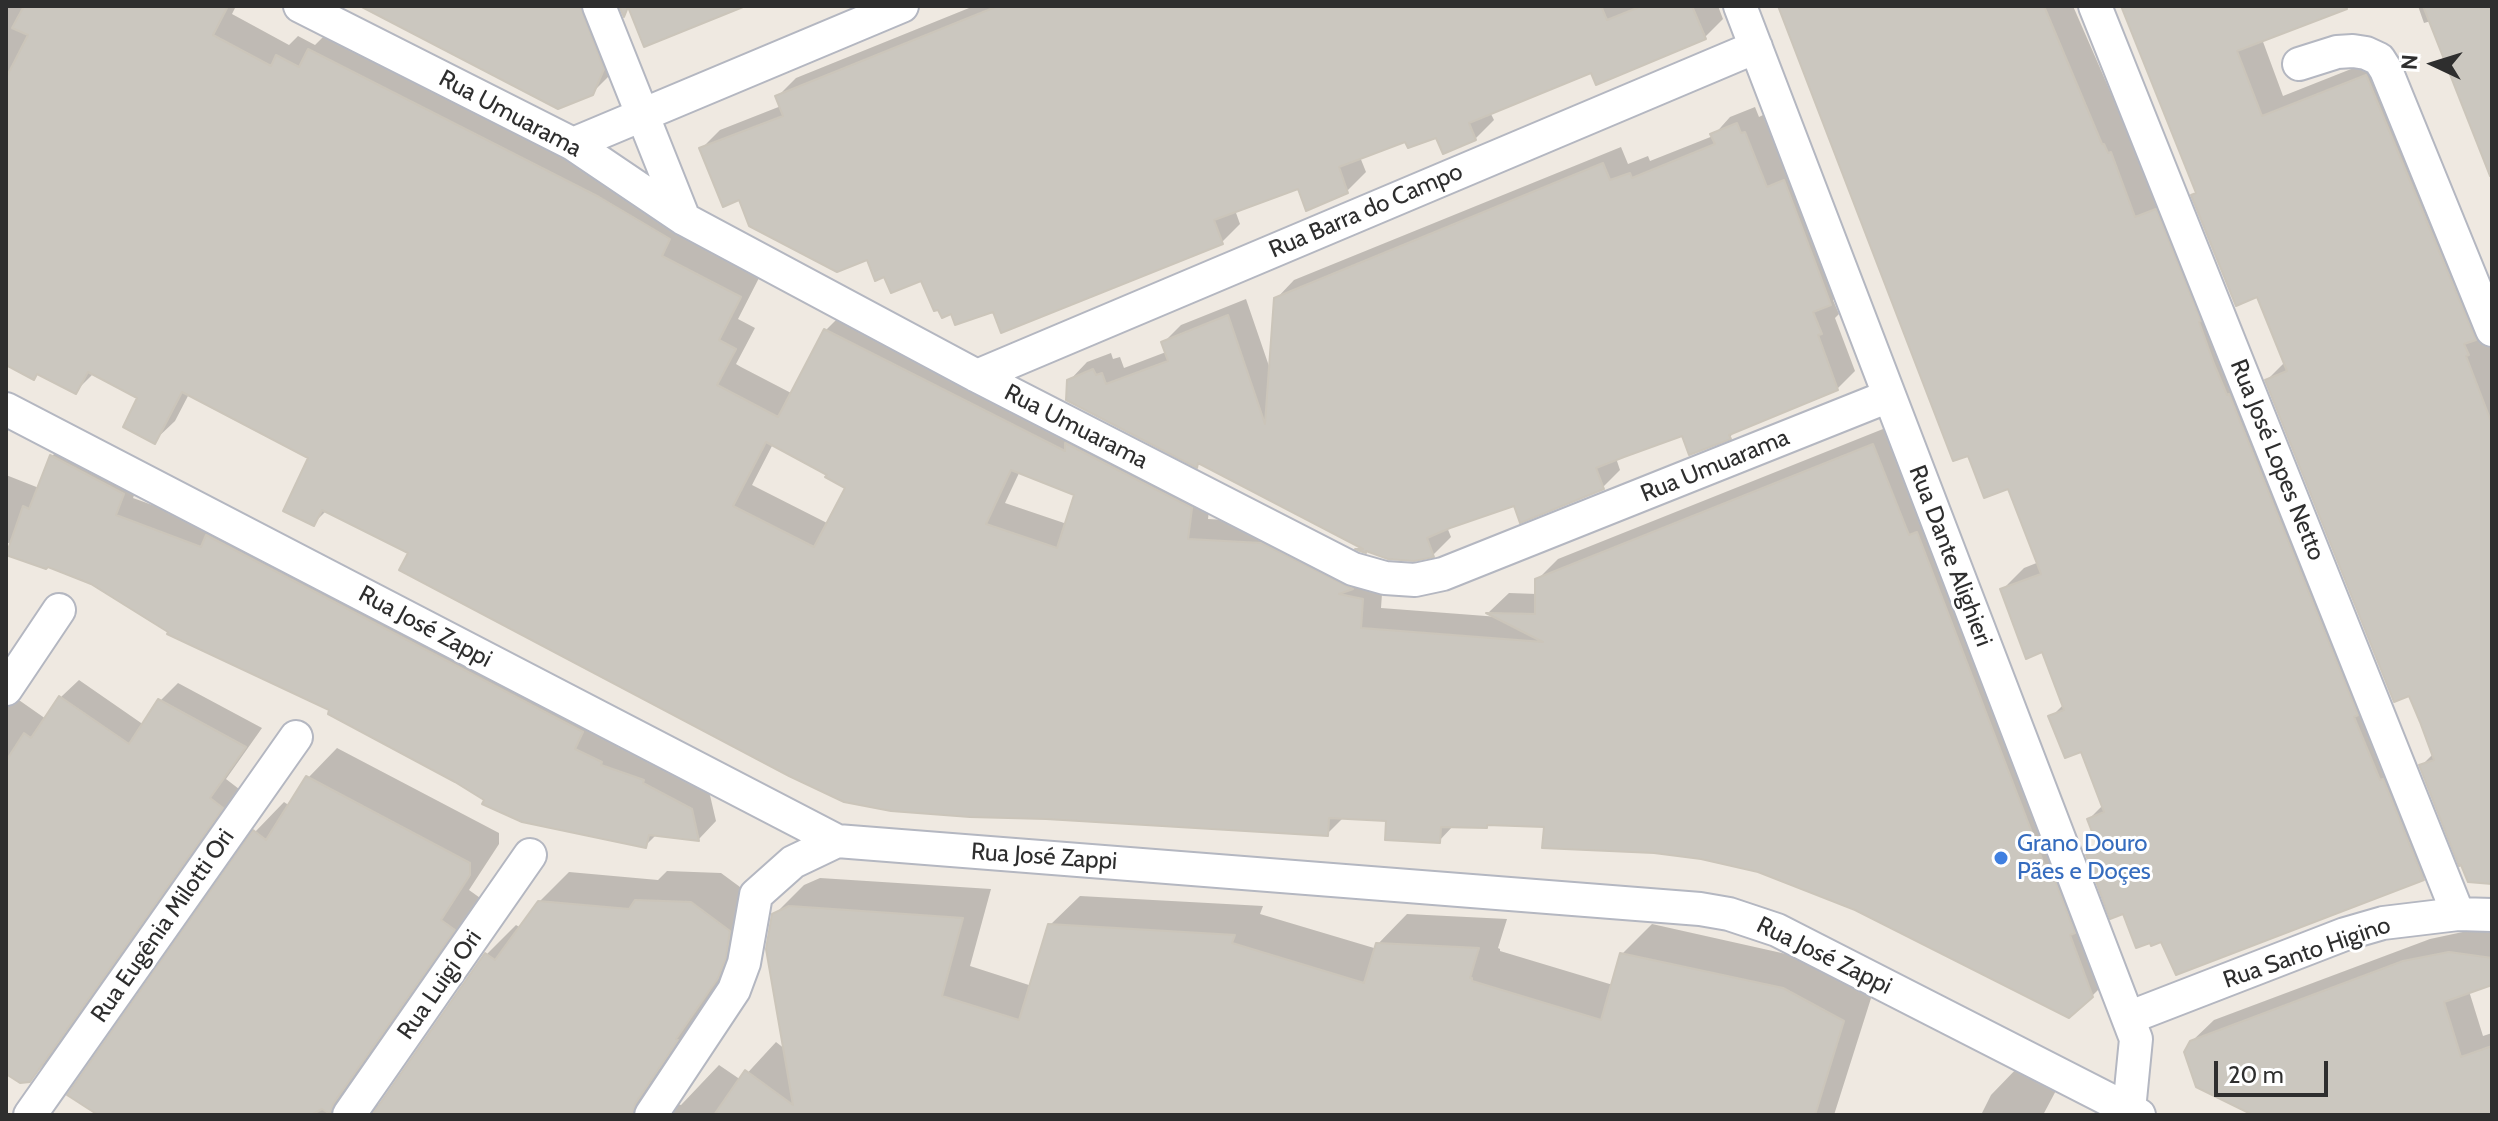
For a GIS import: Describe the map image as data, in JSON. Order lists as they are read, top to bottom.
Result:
{
  "streets": {
    "street": [
      "Rua Umuarama",
      "Rua Barra do Campo",
      "Rua José Lopes Netto",
      "Rua Dante Alighieri",
      "Rua José Zappi",
      "Rua Eugênia Milotti Ori",
      "Rua Santo Higino",
      "Rua Luigi Ori"
    ]
  },
  "crossings": [
    ["Rua Umuarama", "Rua Barra do Campo"],
    ["Rua Umuarama", "Rua Dante Alighieri"],
    ["Rua Barra do Campo", "Rua Dante Alighieri"],
    ["Rua José Lopes Netto", "Rua Santo Higino"],
    ["Rua Dante Alighieri", "Rua José Zappi"],
    ["Rua Dante Alighieri", "Rua Santo Higino"]
  ],
  "places": ["Grano Douro Pães e Doçes"],
  "scale_bar": "20 m",
  "north": "left"
}
